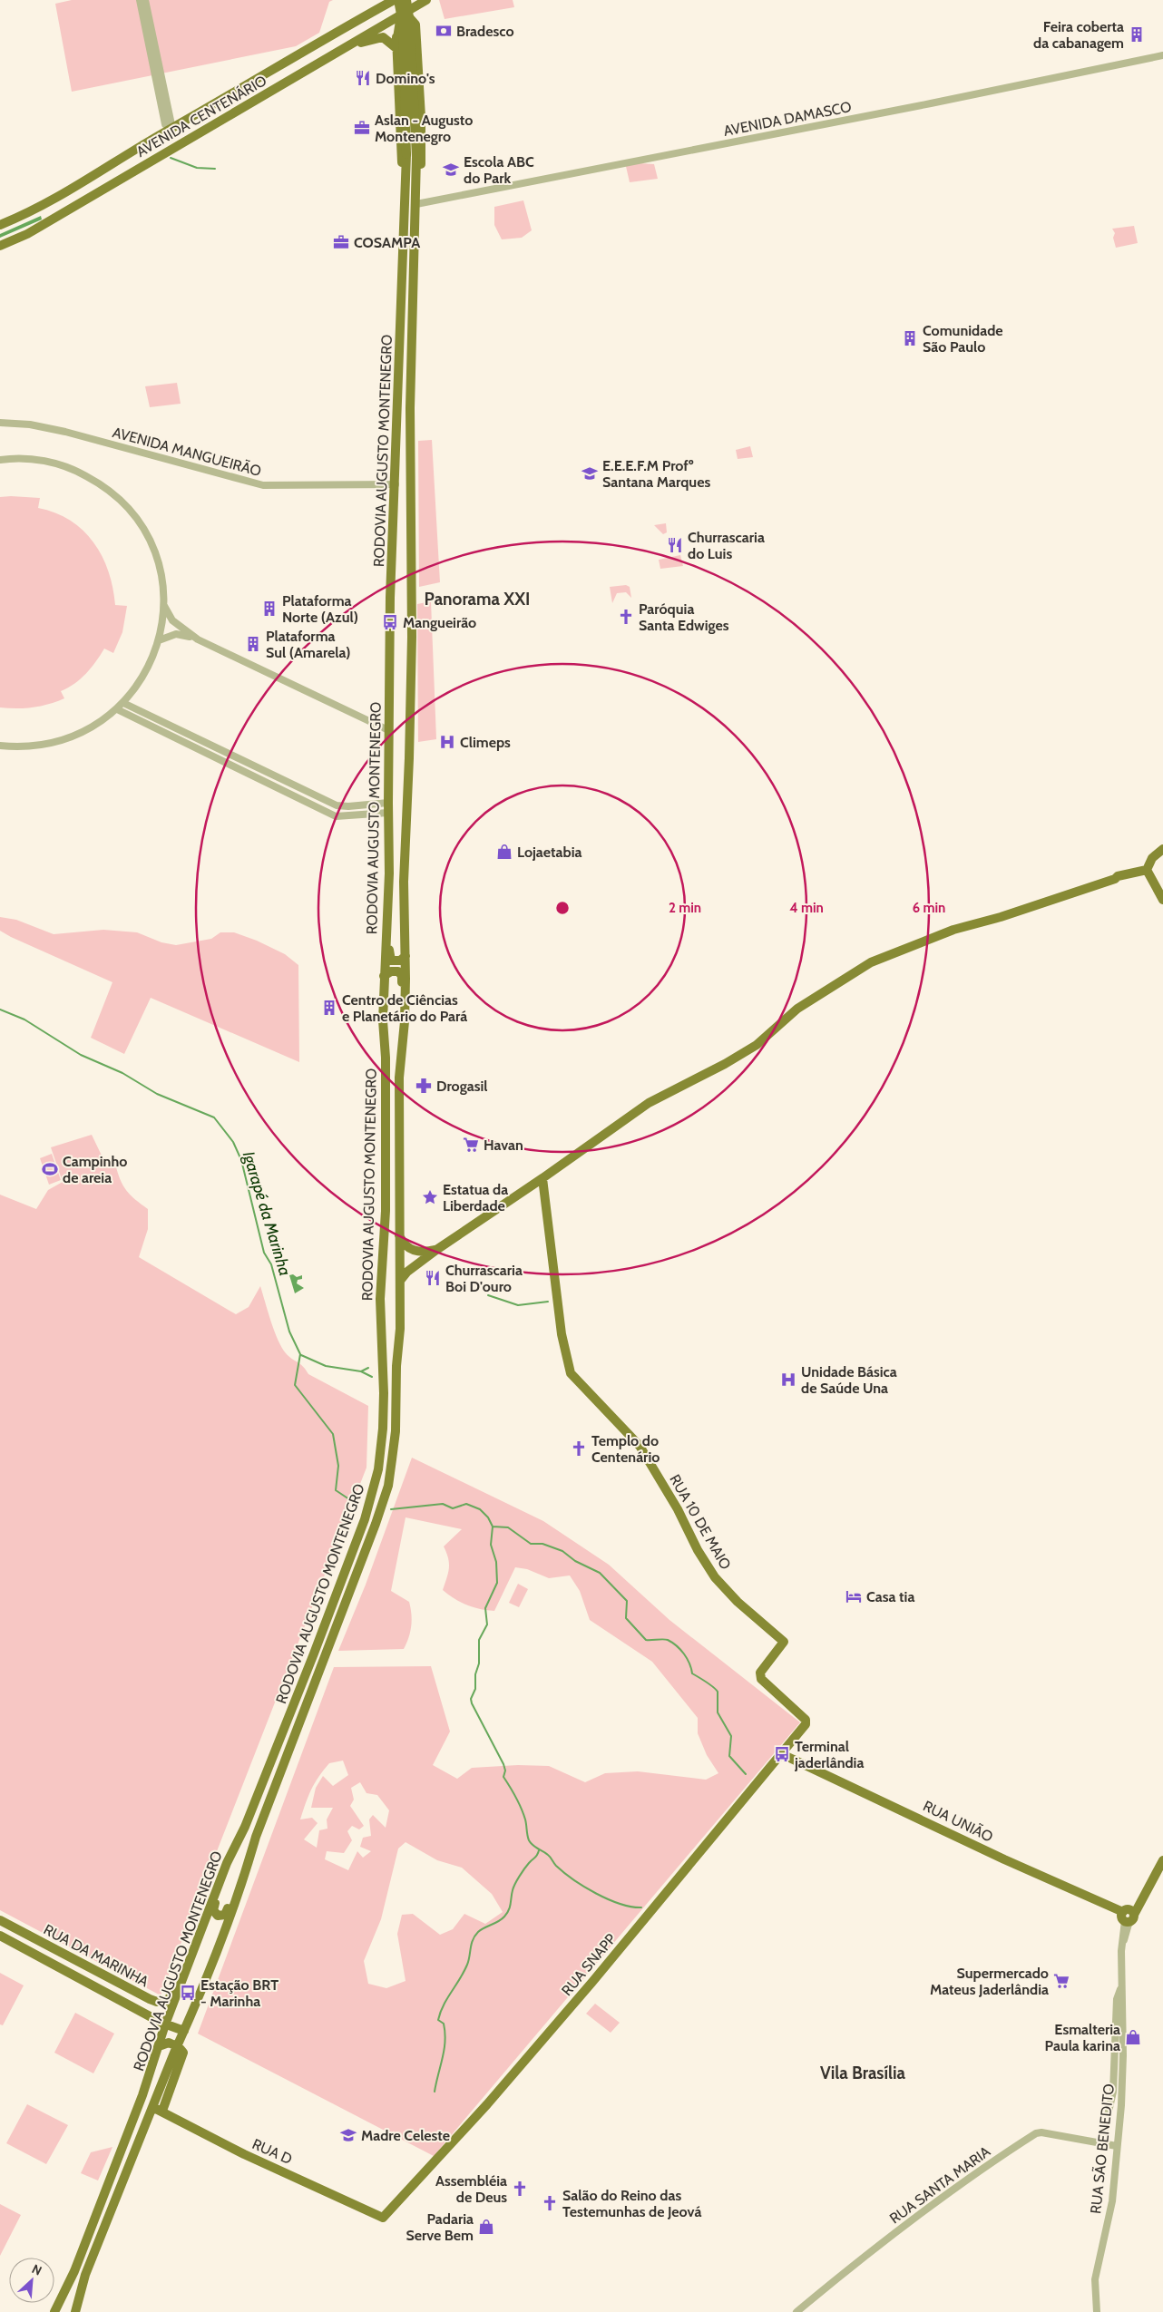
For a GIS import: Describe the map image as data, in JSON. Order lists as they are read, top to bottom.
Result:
{
  "streets": {
    "main road": [
      "AVENIDA CENTENÁRIO",
      "RODOVIA AUGUSTO MONTENEGRO",
      "RUA 10 DE MAIO",
      "RUA UNIÃO",
      "RUA DA MARINHA",
      "RUA SNAPP",
      "RUA D"
    ],
    "street": [
      "AVENIDA DAMASCO",
      "AVENIDA MANGUEIRÃO",
      "RUA SÃO BENEDITO",
      "RUA SANTA MARIA"
    ]
  },
  "crossings": [
    ["AVENIDA CENTENÁRIO", "RODOVIA AUGUSTO MONTENEGRO"],
    ["AVENIDA DAMASCO", "RODOVIA AUGUSTO MONTENEGRO"],
    ["RODOVIA AUGUSTO MONTENEGRO", "AVENIDA MANGUEIRÃO"],
    ["RODOVIA AUGUSTO MONTENEGRO", "RUA DA MARINHA"],
    ["RODOVIA AUGUSTO MONTENEGRO", "RUA D"],
    ["RUA 10 DE MAIO", "RUA SNAPP"],
    ["RUA UNIÃO", "RUA SNAPP"],
    ["RUA UNIÃO", "RUA SÃO BENEDITO"],
    ["RUA SNAPP", "RUA D"],
    ["RUA SÃO BENEDITO", "RUA SANTA MARIA"]
  ],
  "districts": ["Panorama XXI", "Vila Brasília"],
  "water": ["Igarapé da Marinha"],
  "places": {
    "bank": ["Bradesco"],
    "building": [
      "Feira coberta da cabanagem",
      "Comunidade São Paulo",
      "Plataforma Norte (Azul)",
      "Plataforma Sul (Amarela)",
      "Centro de Ciências e Planetário do Pará"
    ],
    "restaurant": ["Domino's", "Churrascaria do Luis", "Churrascaria Boi D'ouro"],
    "office": ["Aslan - Augusto Montenegro", "COSAMPA"],
    "school or university": ["Escola ABC do Park", "E.E.E.F.M Profº Santana Marques", "Madre Celeste"],
    "church": [
      "Paróquia Santa Edwiges",
      "Templo do Centenário",
      "Assembléia de Deus",
      "Salão do Reino das Testemunhas de Jeová"
    ],
    "bus stop": ["Mangueirão", "Terminal jaderlândia", "Estação BRT - Marinha"],
    "hospital": ["Climeps", "Unidade Básica de Saúde Una"],
    "shop": ["Lojaetabia", "Esmalteria Paula karina", "Padaria Serve Bem"],
    "pharmacy": ["Drogasil"],
    "supermarket": ["Havan", "Supermercado Mateus Jaderlândia"],
    "sports": ["Campinho de areia"],
    "place": ["Estatua da Liberdade"],
    "hotel": ["Casa tia"]
  },
  "north": "top right",
  "rings": ["2 min", "4 min", "6 min"]
}
